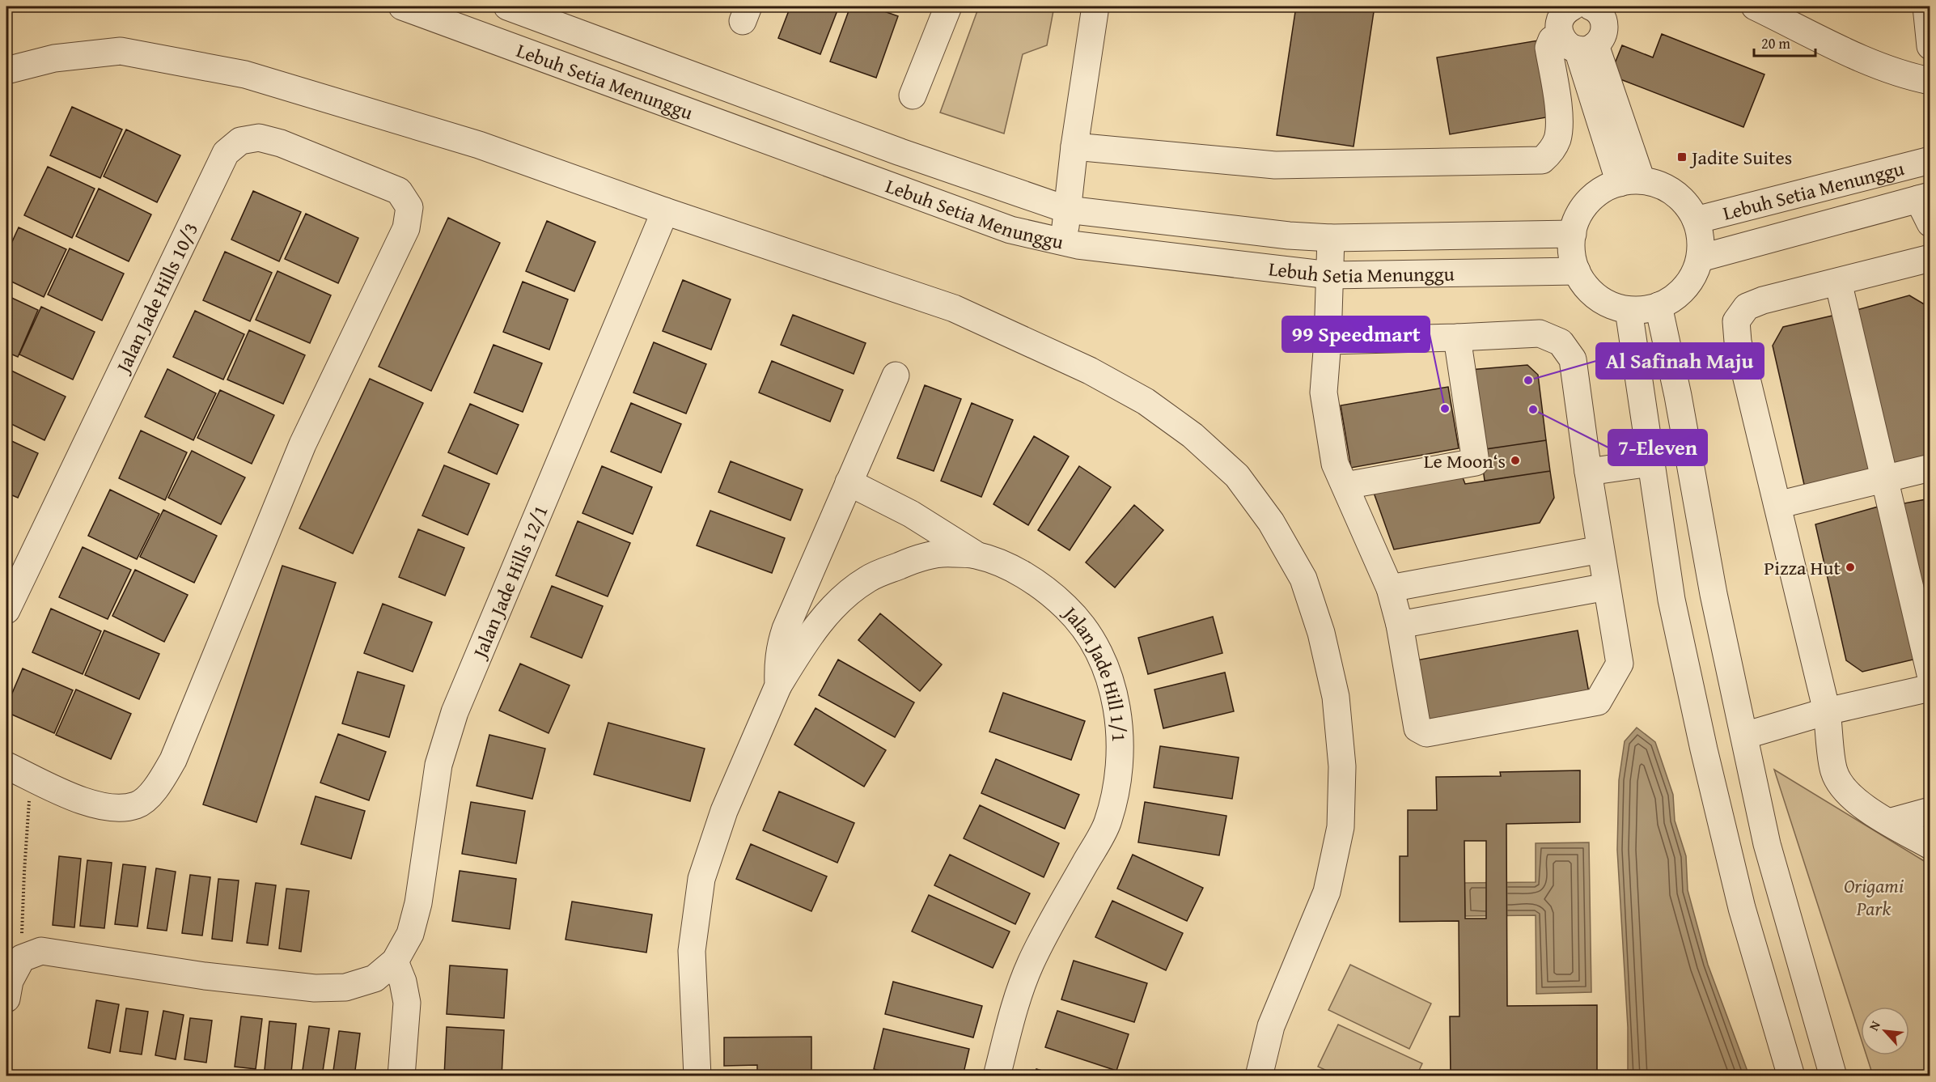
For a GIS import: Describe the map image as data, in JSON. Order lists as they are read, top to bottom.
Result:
{
  "streets": {
    "street": [
      "Lebuh Setia Menunggu",
      "Jalan Jade Hills 10/3",
      "Jalan Jade Hills 12/1",
      "Jalan Jade Hill 1/1"
    ]
  },
  "parks": ["Origami Park"],
  "places": {
    "transit": ["Jadite Suites"],
    "other": [
      "Al Safinah Maju",
      "99 Speedmart",
      "7-Eleven",
      "Le Moon‘s",
      "Pizza Hut"
    ]
  },
  "scale_bar": "20 m",
  "north": "top left"
}
